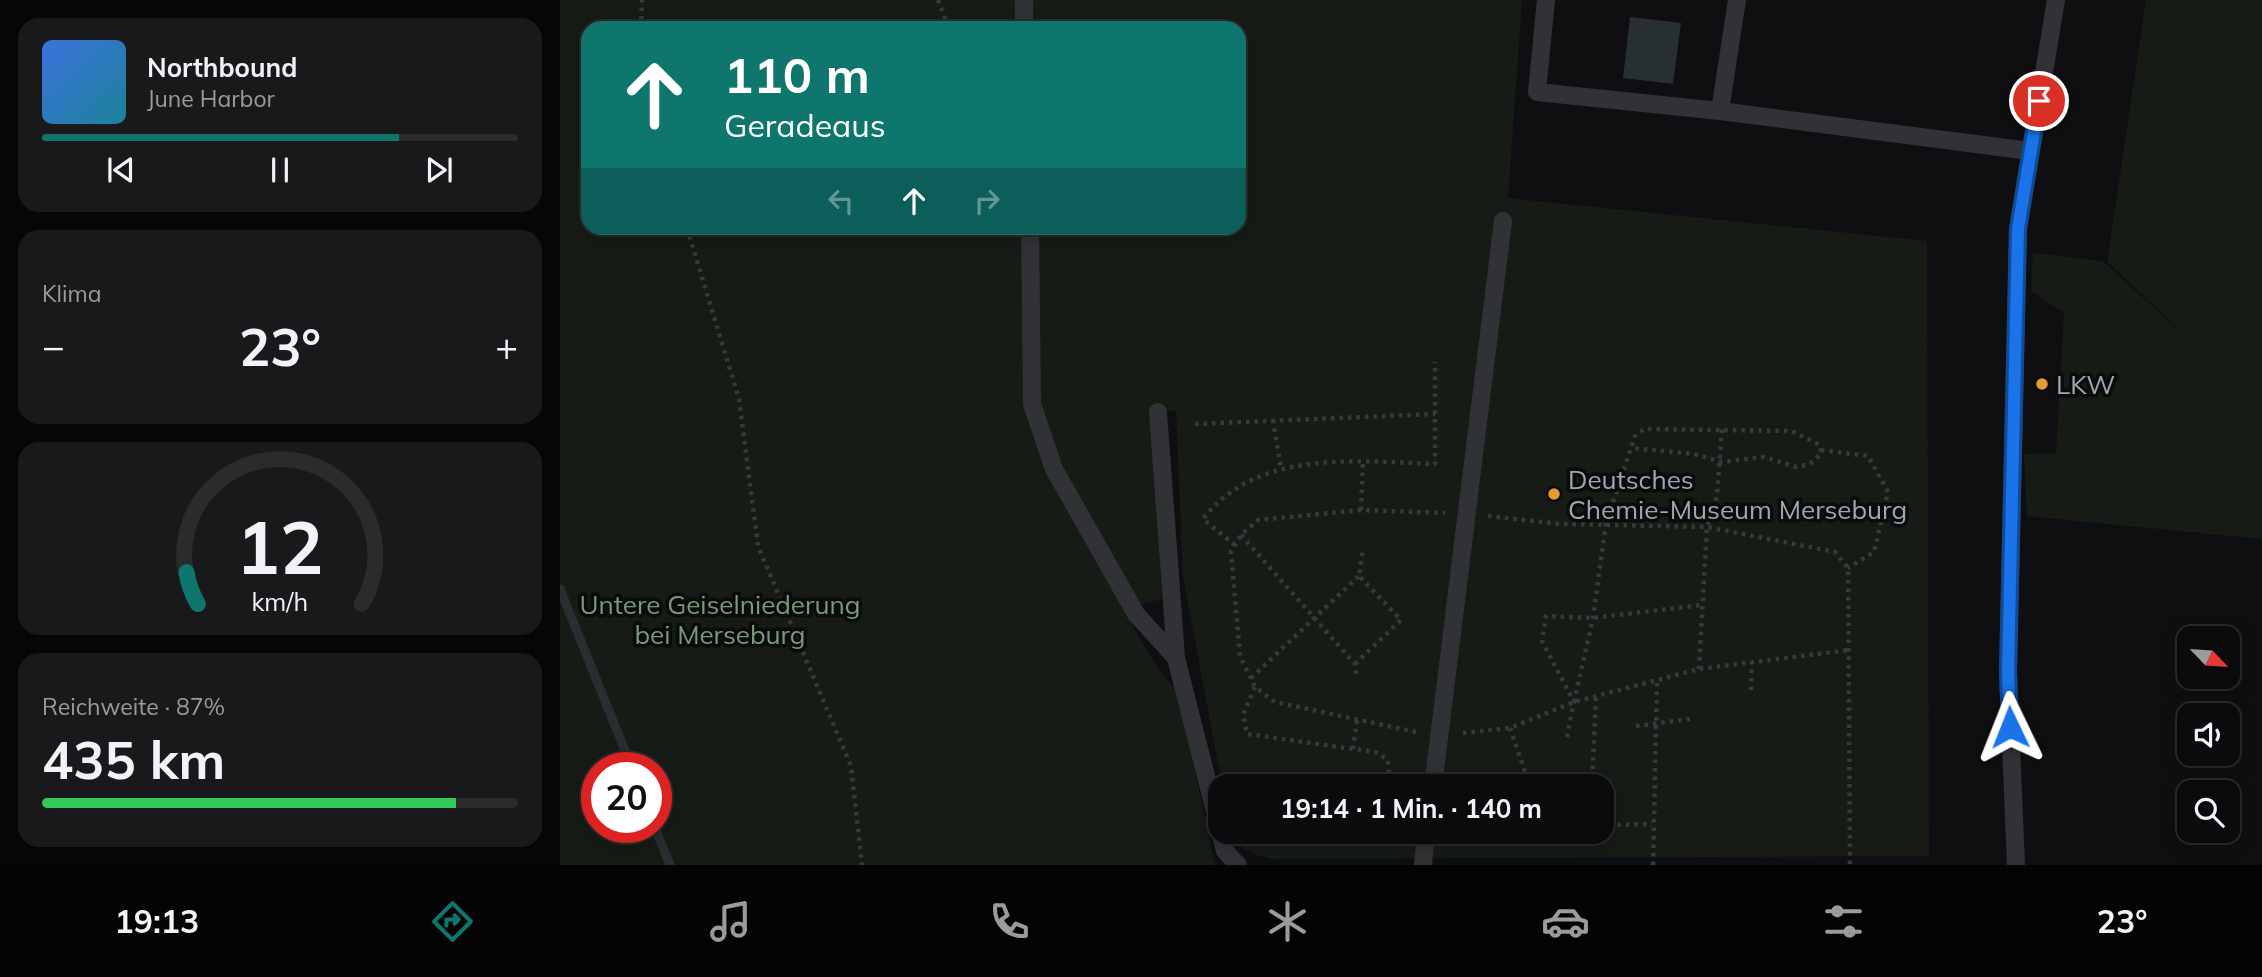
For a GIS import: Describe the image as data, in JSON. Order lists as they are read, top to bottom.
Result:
{
  "parks": ["Untere Geiselniederung bei Merseburg"],
  "places": ["LKW", "Deutsches Chemie-Museum Merseburg"],
  "north": "bottom right",
  "page": {
    "turn": ["110 m", "Geradeaus"],
    "song": ["Northbound", "June Harbor"],
    "tile": [
      "Klima",
      ["Reichweite · 87%", "435 km"]
    ],
    "heat": ["−", "23°", "+"],
    "limit": "20",
    "trip": "19:14 · 1 Min. · 140 m",
    "tabs": ["19:13", "23°"],
    "gauge": ["12", "km/h"]
  }
}
